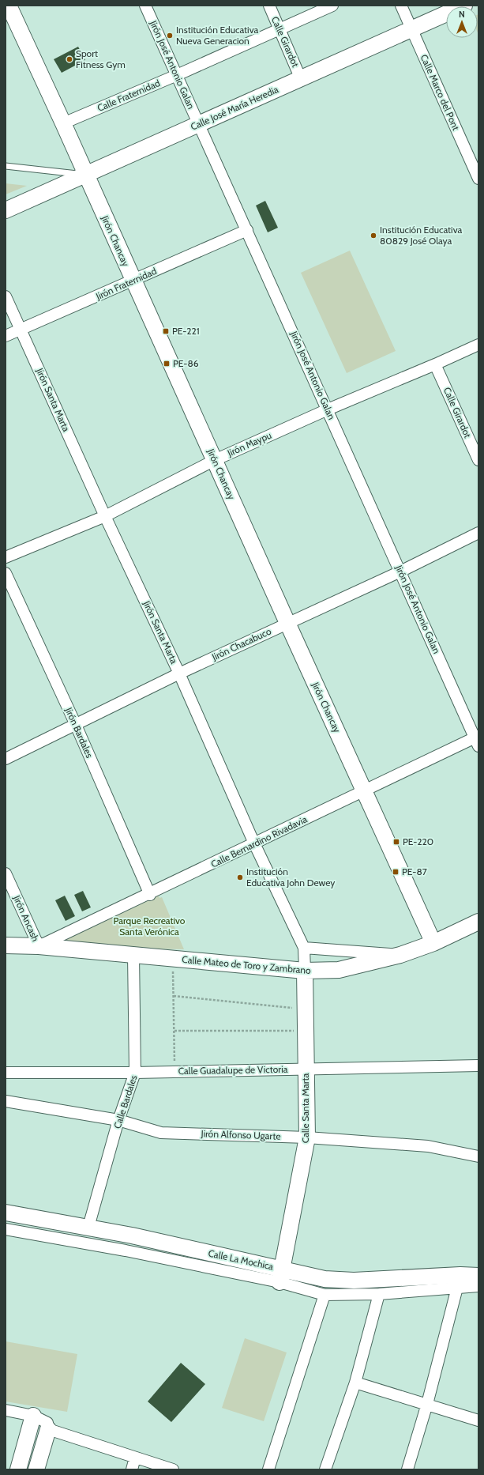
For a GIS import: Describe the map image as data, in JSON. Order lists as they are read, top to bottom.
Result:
{
  "streets": {
    "street": [
      "Calle Girardot",
      "Jirón José Antonio Galan",
      "Calle Marco del Pont",
      "Calle Fraternidad",
      "Calle José María Heredia",
      "Jirón Chancay",
      "Jirón Fraternidad",
      "Jirón Santa Marta",
      "Jirón Maypu",
      "Jirón Chacabuco",
      "Jirón Bardales",
      "Calle Bernardino Rivadavia",
      "Jirón Ancash",
      "Calle Mateo de Toro y Zambrano",
      "Calle Guadalupe de Victoria",
      "Calle Bardales",
      "Calle Santa Marta",
      "Jirón Alfonso Ugarte",
      "Calle La Mochica"
    ]
  },
  "crossings": [
    ["Calle Girardot", "Calle Fraternidad"],
    ["Calle Girardot", "Calle José María Heredia"],
    ["Calle Girardot", "Jirón Maypu"],
    ["Jirón José Antonio Galan", "Calle Fraternidad"],
    ["Jirón José Antonio Galan", "Calle José María Heredia"],
    ["Jirón José Antonio Galan", "Jirón Fraternidad"],
    ["Jirón José Antonio Galan", "Jirón Maypu"],
    ["Jirón José Antonio Galan", "Jirón Chacabuco"],
    ["Jirón José Antonio Galan", "Calle Bernardino Rivadavia"],
    ["Calle Marco del Pont", "Calle José María Heredia"],
    ["Calle Fraternidad", "Jirón Chancay"],
    ["Calle José María Heredia", "Jirón Chancay"],
    ["Jirón Chancay", "Jirón Fraternidad"],
    ["Jirón Chancay", "Jirón Maypu"],
    ["Jirón Chancay", "Jirón Chacabuco"],
    ["Jirón Chancay", "Calle Bernardino Rivadavia"],
    ["Jirón Chancay", "Calle Mateo de Toro y Zambrano"],
    ["Jirón Fraternidad", "Jirón Santa Marta"],
    ["Jirón Santa Marta", "Jirón Maypu"],
    ["Jirón Santa Marta", "Jirón Chacabuco"],
    ["Jirón Santa Marta", "Calle Bernardino Rivadavia"],
    ["Jirón Santa Marta", "Calle Mateo de Toro y Zambrano"],
    ["Jirón Santa Marta", "Calle Santa Marta"],
    ["Jirón Chacabuco", "Jirón Bardales"],
    ["Jirón Bardales", "Calle Bernardino Rivadavia"],
    ["Calle Bernardino Rivadavia", "Jirón Ancash"],
    ["Calle Bernardino Rivadavia", "Calle Mateo de Toro y Zambrano"],
    ["Jirón Ancash", "Calle Mateo de Toro y Zambrano"],
    ["Calle Mateo de Toro y Zambrano", "Calle Bardales"],
    ["Calle Mateo de Toro y Zambrano", "Calle Santa Marta"],
    ["Calle Guadalupe de Victoria", "Calle Bardales"],
    ["Calle Guadalupe de Victoria", "Calle Santa Marta"],
    ["Calle Bardales", "Jirón Alfonso Ugarte"],
    ["Calle Bardales", "Calle La Mochica"],
    ["Calle Santa Marta", "Jirón Alfonso Ugarte"],
    ["Calle Santa Marta", "Calle La Mochica"]
  ],
  "parks": ["Parque Recreativo Santa Verónica"],
  "places": {
    "other": [
      "Institución Educativa Nueva Generacion",
      "Sport Fitness Gym",
      "Institución Educativa 80829 José Olaya",
      "Institución Educativa John Dewey"
    ],
    "transit": [
      "PE-221",
      "PE-86",
      "PE-220",
      "PE-87"
    ]
  },
  "north": "top"
}
